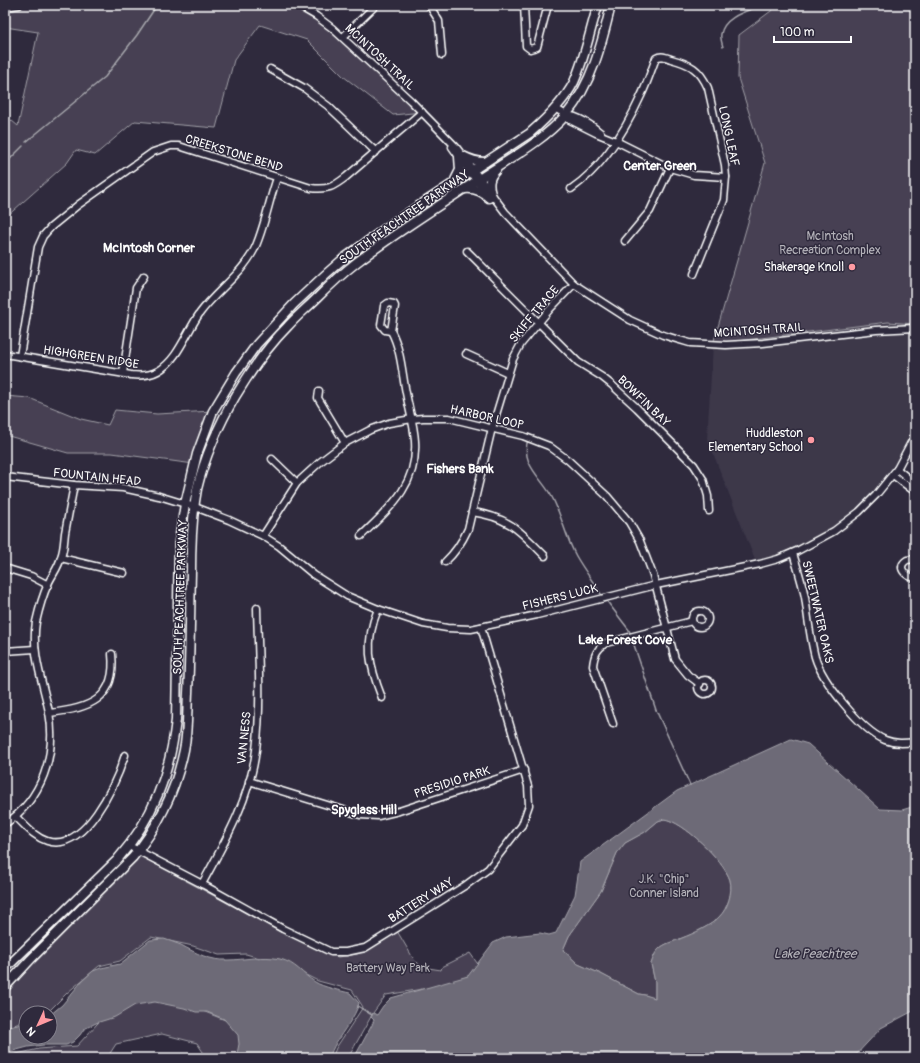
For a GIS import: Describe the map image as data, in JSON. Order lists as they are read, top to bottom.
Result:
{
  "streets": {
    "main road": ["SOUTH PEACHTREE PARKWAY"],
    "street": [
      "MCINTOSH TRAIL",
      "LONG LEAF",
      "CREEKSTONE BEND",
      "SKIFF TRACE",
      "HIGHGREEN RIDGE",
      "BOWFIN BAY",
      "HARBOR LOOP",
      "FOUNTAIN HEAD",
      "FISHERS LUCK",
      "SWEETWATER OAKS",
      "VAN NESS",
      "PRESIDIO PARK",
      "BATTERY WAY"
    ]
  },
  "crossings": [
    ["MCINTOSH TRAIL", "CREEKSTONE BEND"],
    ["MCINTOSH TRAIL", "SOUTH PEACHTREE PARKWAY"],
    ["MCINTOSH TRAIL", "SKIFF TRACE"],
    ["CREEKSTONE BEND", "HIGHGREEN RIDGE"],
    ["SOUTH PEACHTREE PARKWAY", "FOUNTAIN HEAD"],
    ["SOUTH PEACHTREE PARKWAY", "FISHERS LUCK"],
    ["SOUTH PEACHTREE PARKWAY", "BATTERY WAY"],
    ["SKIFF TRACE", "BOWFIN BAY"],
    ["SKIFF TRACE", "HARBOR LOOP"],
    ["HARBOR LOOP", "FISHERS LUCK"],
    ["FOUNTAIN HEAD", "FISHERS LUCK"],
    ["FISHERS LUCK", "SWEETWATER OAKS"],
    ["FISHERS LUCK", "BATTERY WAY"],
    ["VAN NESS", "PRESIDIO PARK"],
    ["VAN NESS", "BATTERY WAY"],
    ["PRESIDIO PARK", "BATTERY WAY"]
  ],
  "districts": [
    "Center Green",
    "McIntosh Corner",
    "Fishers Bank",
    "Lake Forest Cove",
    "Spyglass Hill"
  ],
  "water": ["Lake Peachtree"],
  "parks": ["McIntosh Recreation Complex", "J.K. \"Chip\" Conner Island", "Battery Way Park"],
  "places": ["Shakerage Knoll", "Huddleston Elementary School"],
  "scale_bar": "100 m",
  "north": "bottom left"
}
